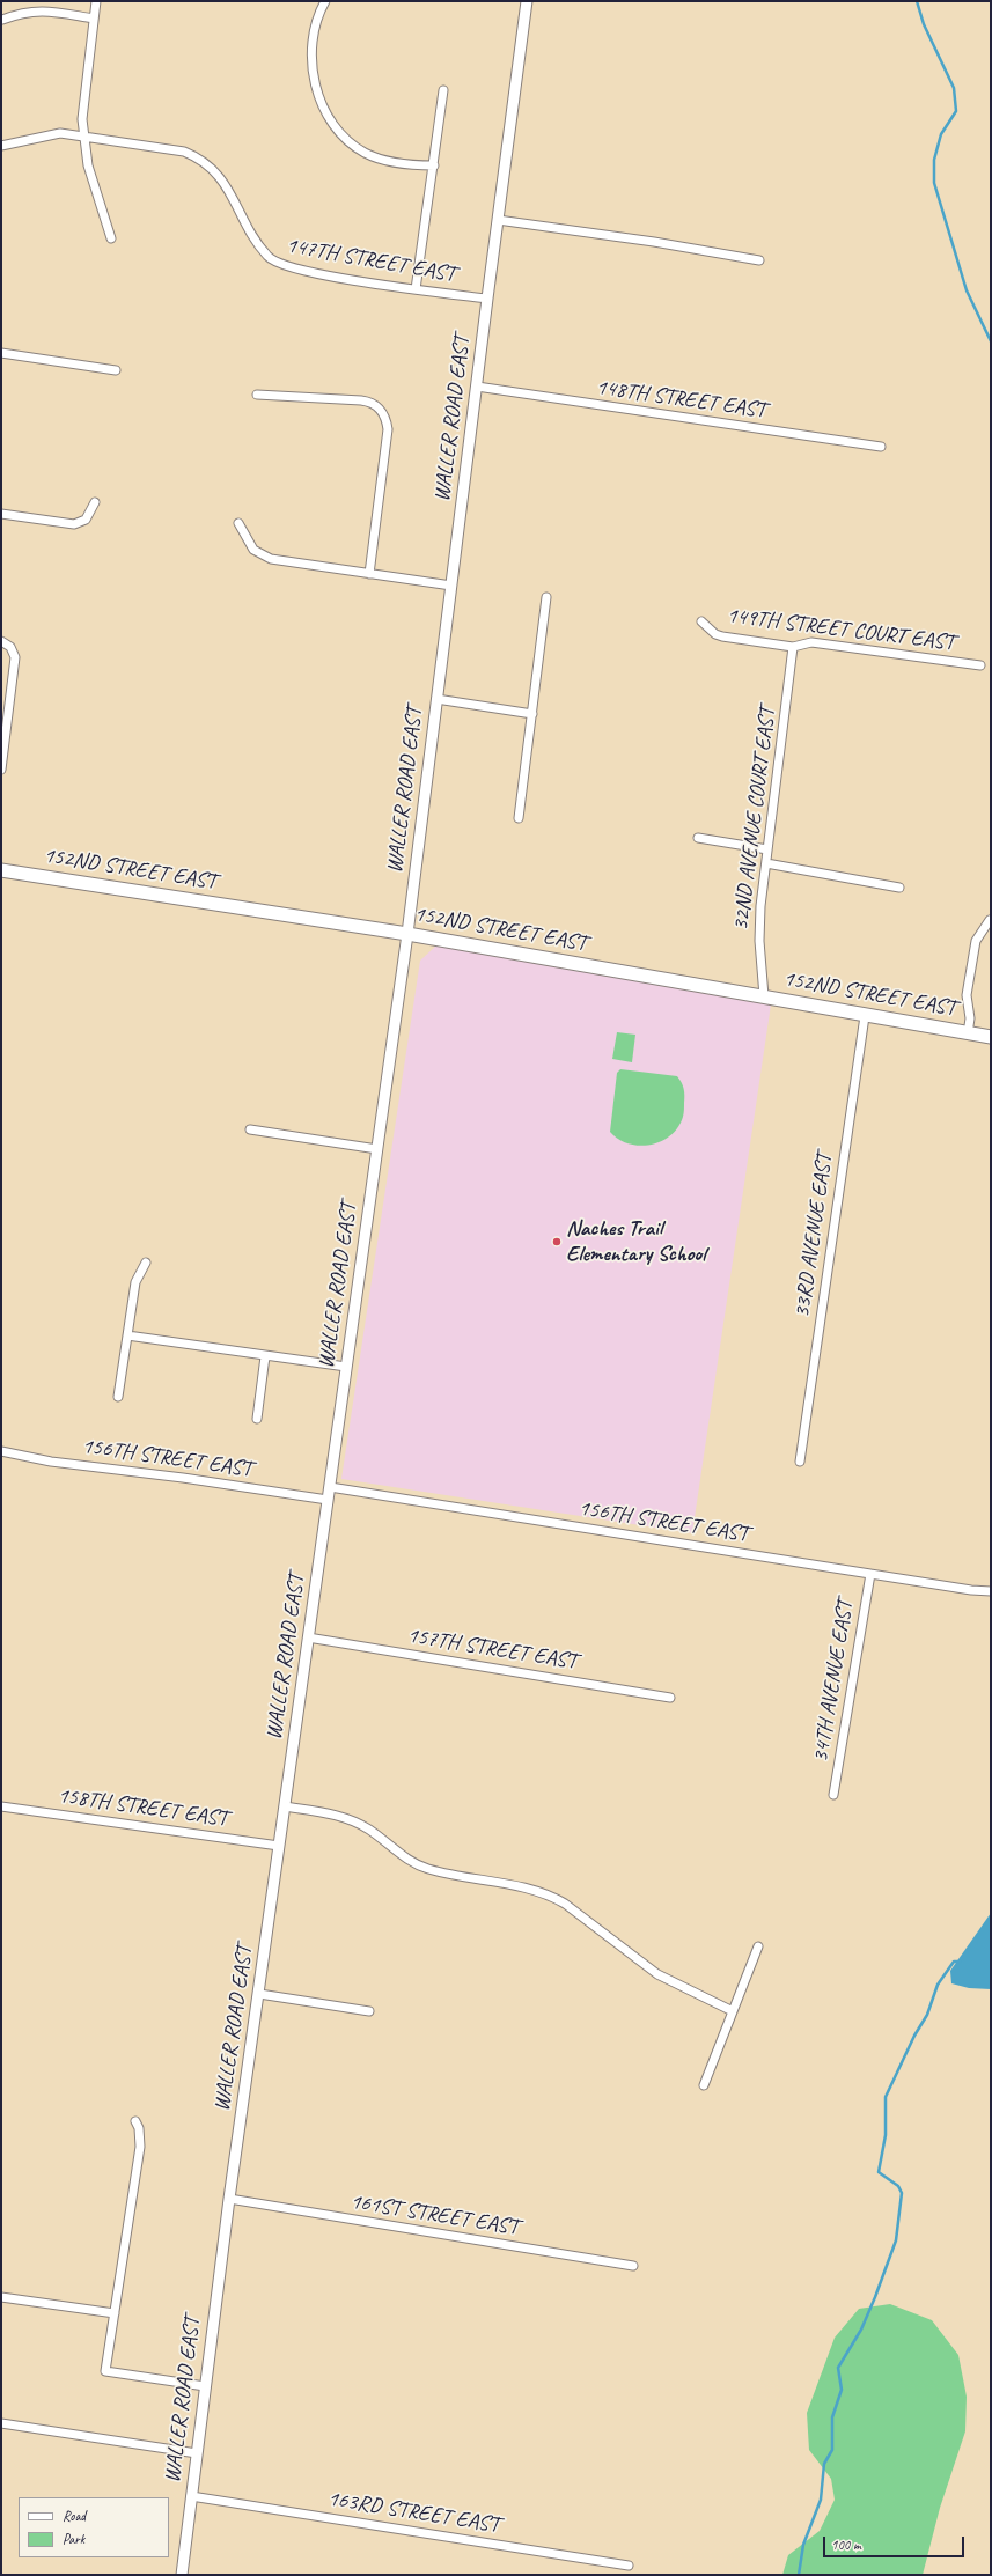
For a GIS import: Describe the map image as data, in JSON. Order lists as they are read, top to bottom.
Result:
{
  "streets": {
    "main road": ["152ND STREET EAST"],
    "street": [
      "147TH STREET EAST",
      "148TH STREET EAST",
      "WALLER ROAD EAST",
      "149TH STREET COURT EAST",
      "32ND AVENUE COURT EAST",
      "33RD AVENUE EAST",
      "156TH STREET EAST",
      "157TH STREET EAST",
      "34TH AVENUE EAST",
      "158TH STREET EAST",
      "161ST STREET EAST",
      "163RD STREET EAST"
    ]
  },
  "crossings": [
    ["147TH STREET EAST", "WALLER ROAD EAST"],
    ["148TH STREET EAST", "WALLER ROAD EAST"],
    ["WALLER ROAD EAST", "152ND STREET EAST"],
    ["WALLER ROAD EAST", "156TH STREET EAST"],
    ["WALLER ROAD EAST", "157TH STREET EAST"],
    ["WALLER ROAD EAST", "158TH STREET EAST"],
    ["WALLER ROAD EAST", "161ST STREET EAST"],
    ["WALLER ROAD EAST", "163RD STREET EAST"],
    ["149TH STREET COURT EAST", "32ND AVENUE COURT EAST"],
    ["32ND AVENUE COURT EAST", "152ND STREET EAST"],
    ["152ND STREET EAST", "33RD AVENUE EAST"],
    ["156TH STREET EAST", "34TH AVENUE EAST"]
  ],
  "places": ["Naches Trail Elementary School"],
  "legend": ["Road", "Park"],
  "scale_bar": "100 m"
}
